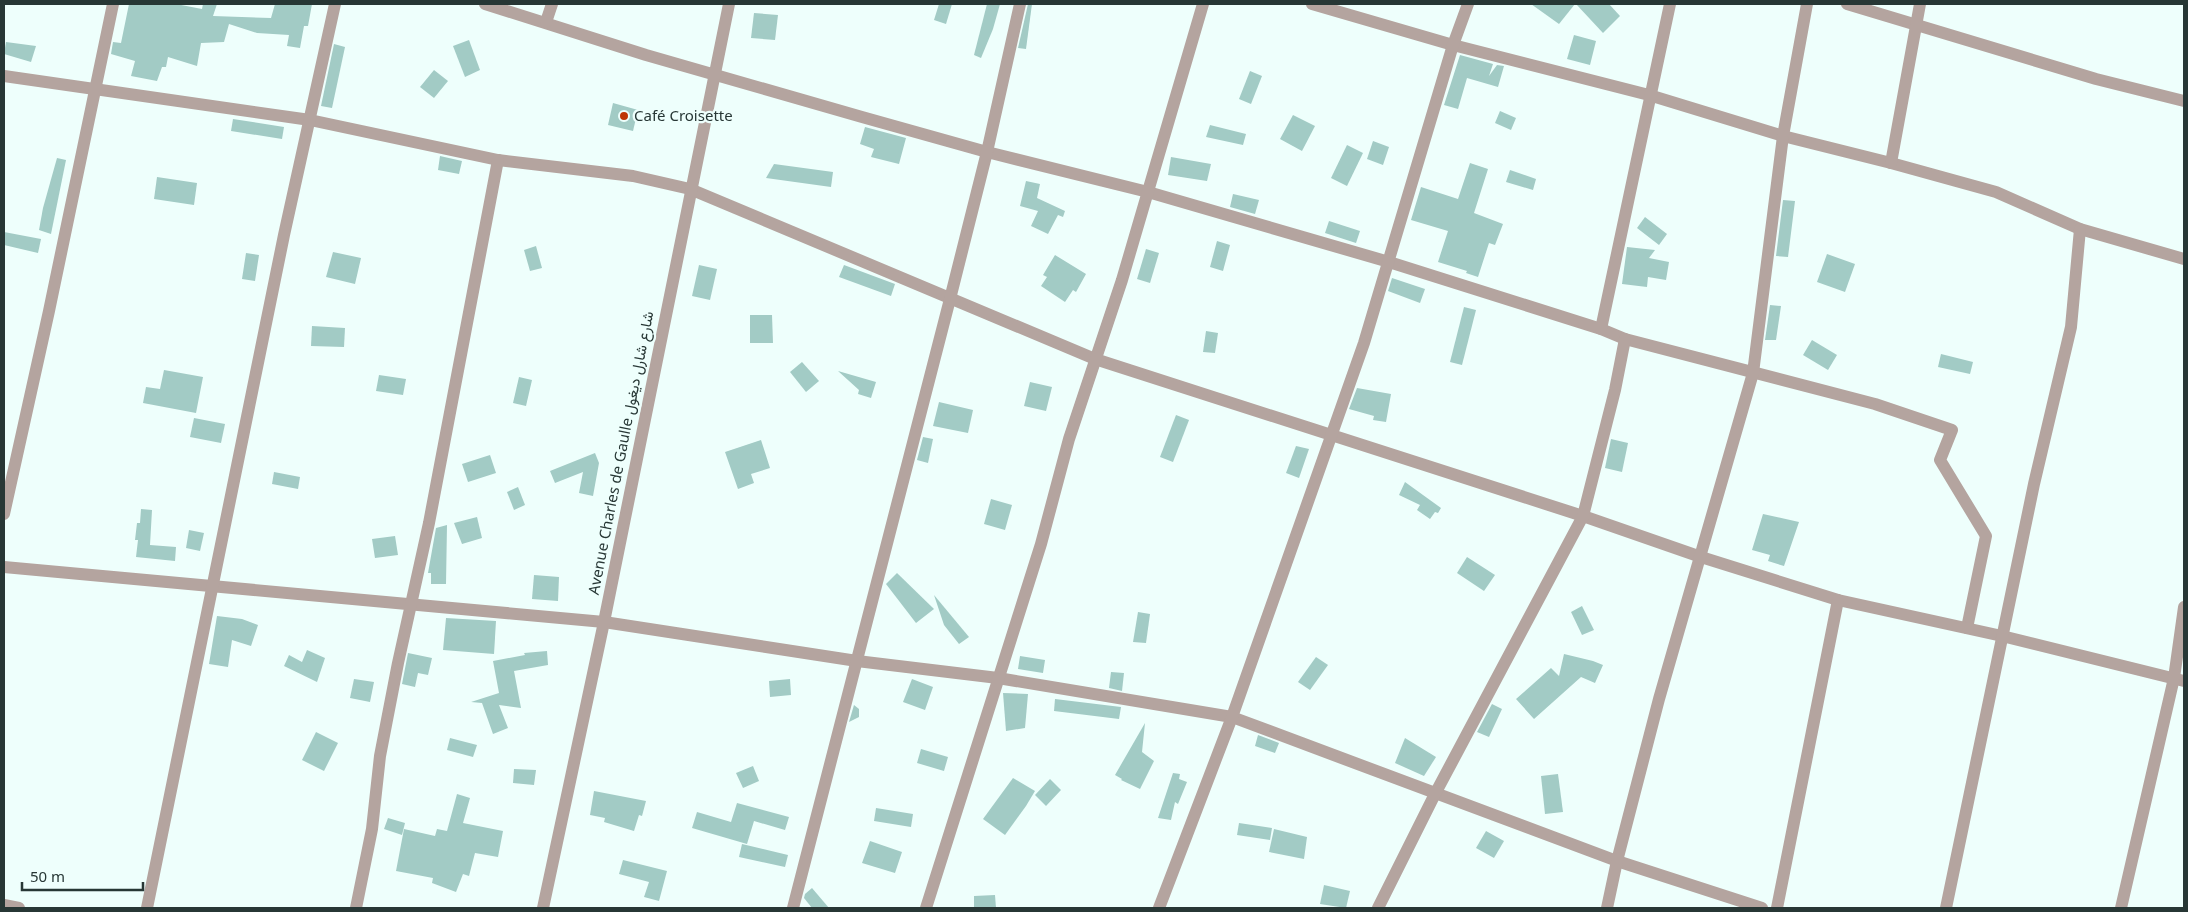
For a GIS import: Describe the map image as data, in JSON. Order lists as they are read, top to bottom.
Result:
{
  "streets": {
    "street": ["Avenue Charles de Gaulle شارع شارل ديغول"]
  },
  "places": ["Café Croisette"],
  "scale_bar": "50 m"
}
